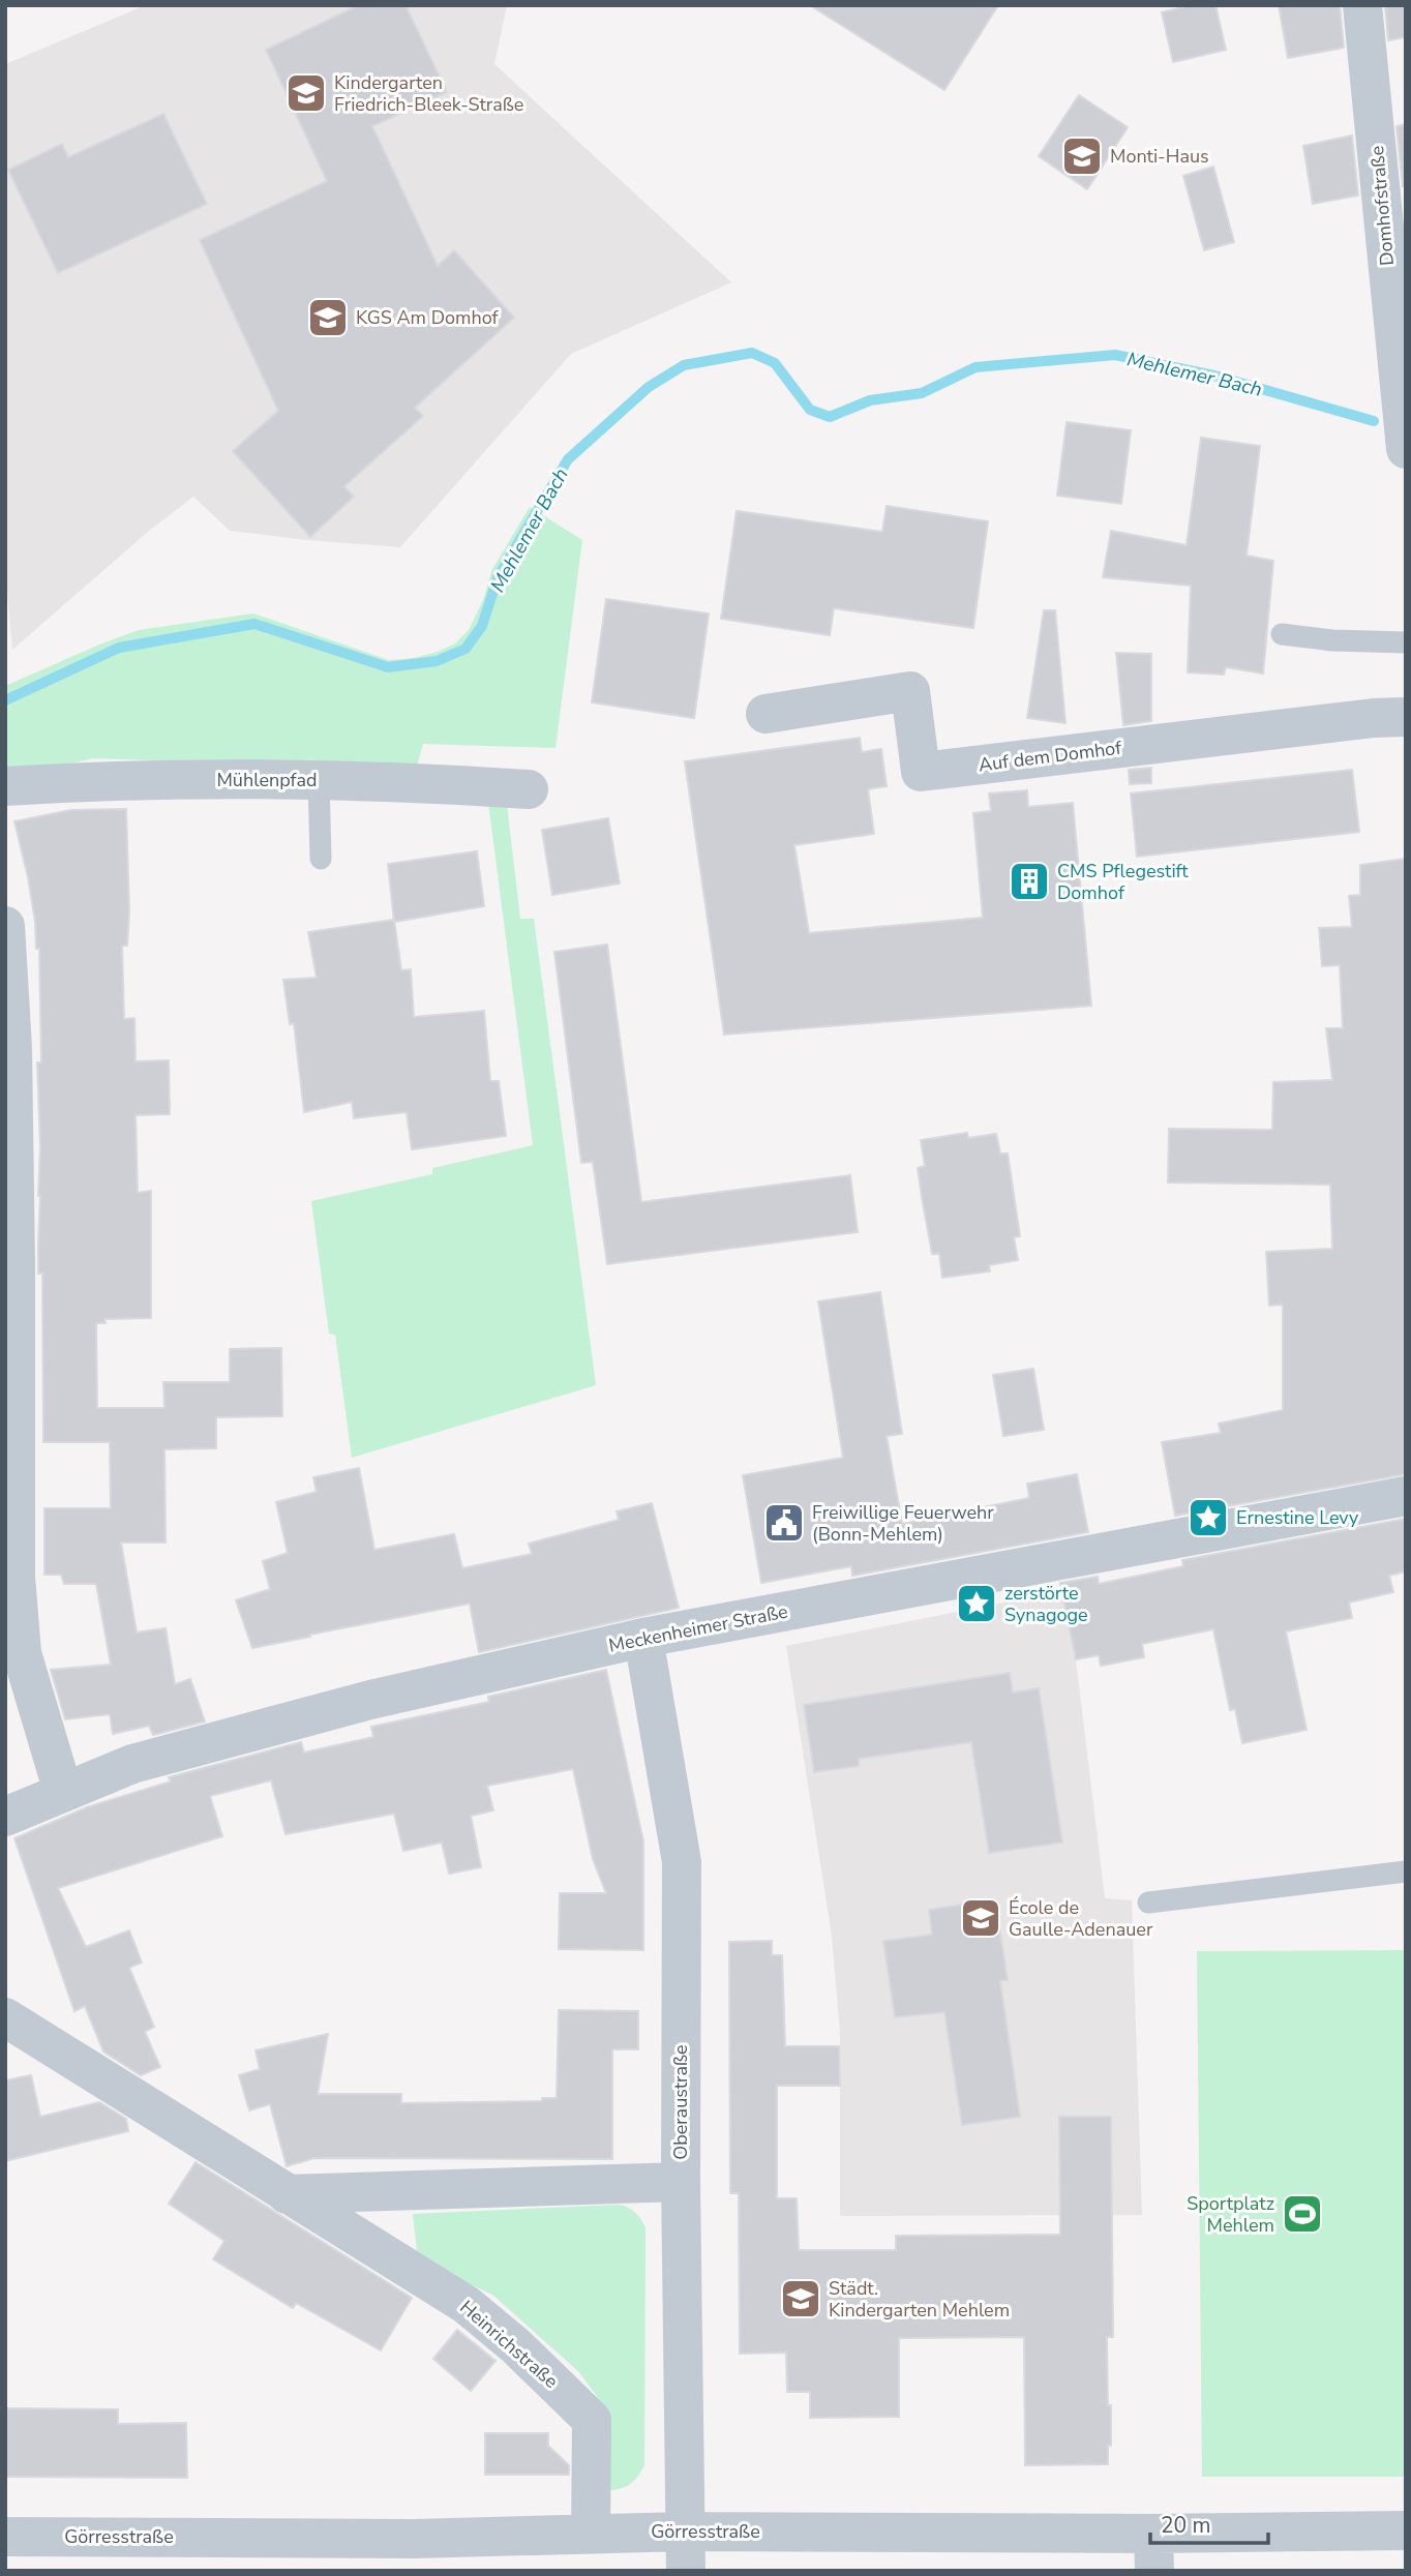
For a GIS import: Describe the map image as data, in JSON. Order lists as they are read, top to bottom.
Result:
{
  "streets": {
    "street": [
      "Domhofstraße",
      "Auf dem Domhof",
      "Mühlenpfad",
      "Meckenheimer Straße",
      "Oberaustraße",
      "Heinrichstraße",
      "Görresstraße"
    ]
  },
  "crossings": [
    ["Meckenheimer Straße", "Oberaustraße"],
    ["Oberaustraße", "Görresstraße"],
    ["Heinrichstraße", "Görresstraße"]
  ],
  "water": ["Mehlemer Bach"],
  "places": {
    "school or university": [
      "Kindergarten Friedrich-Bleek-Straße",
      "Monti-Haus",
      "KGS Am Domhof",
      "École de Gaulle-Adenauer",
      "Städt. Kindergarten Mehlem"
    ],
    "building": ["CMS Pflegestift Domhof"],
    "place": ["Ernestine Levy", "zerstörte Synagoge"],
    "public building": ["Freiwillige Feuerwehr (Bonn-Mehlem)"],
    "sports": ["Sportplatz Mehlem"]
  },
  "scale_bar": "20 m"
}
